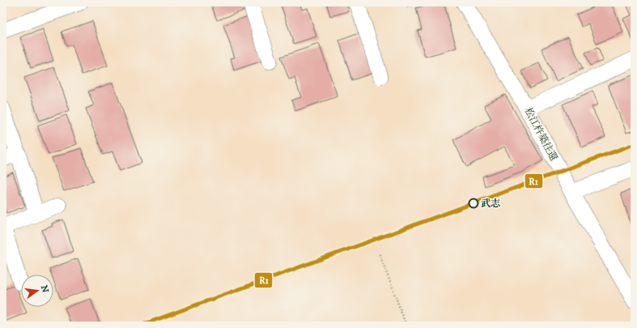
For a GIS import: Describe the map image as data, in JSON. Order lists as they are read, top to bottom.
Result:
{
  "streets": {
    "street": ["松江杵築往還"]
  },
  "places": ["武志"],
  "lines": ["transit line R1"],
  "north": "right"
}
